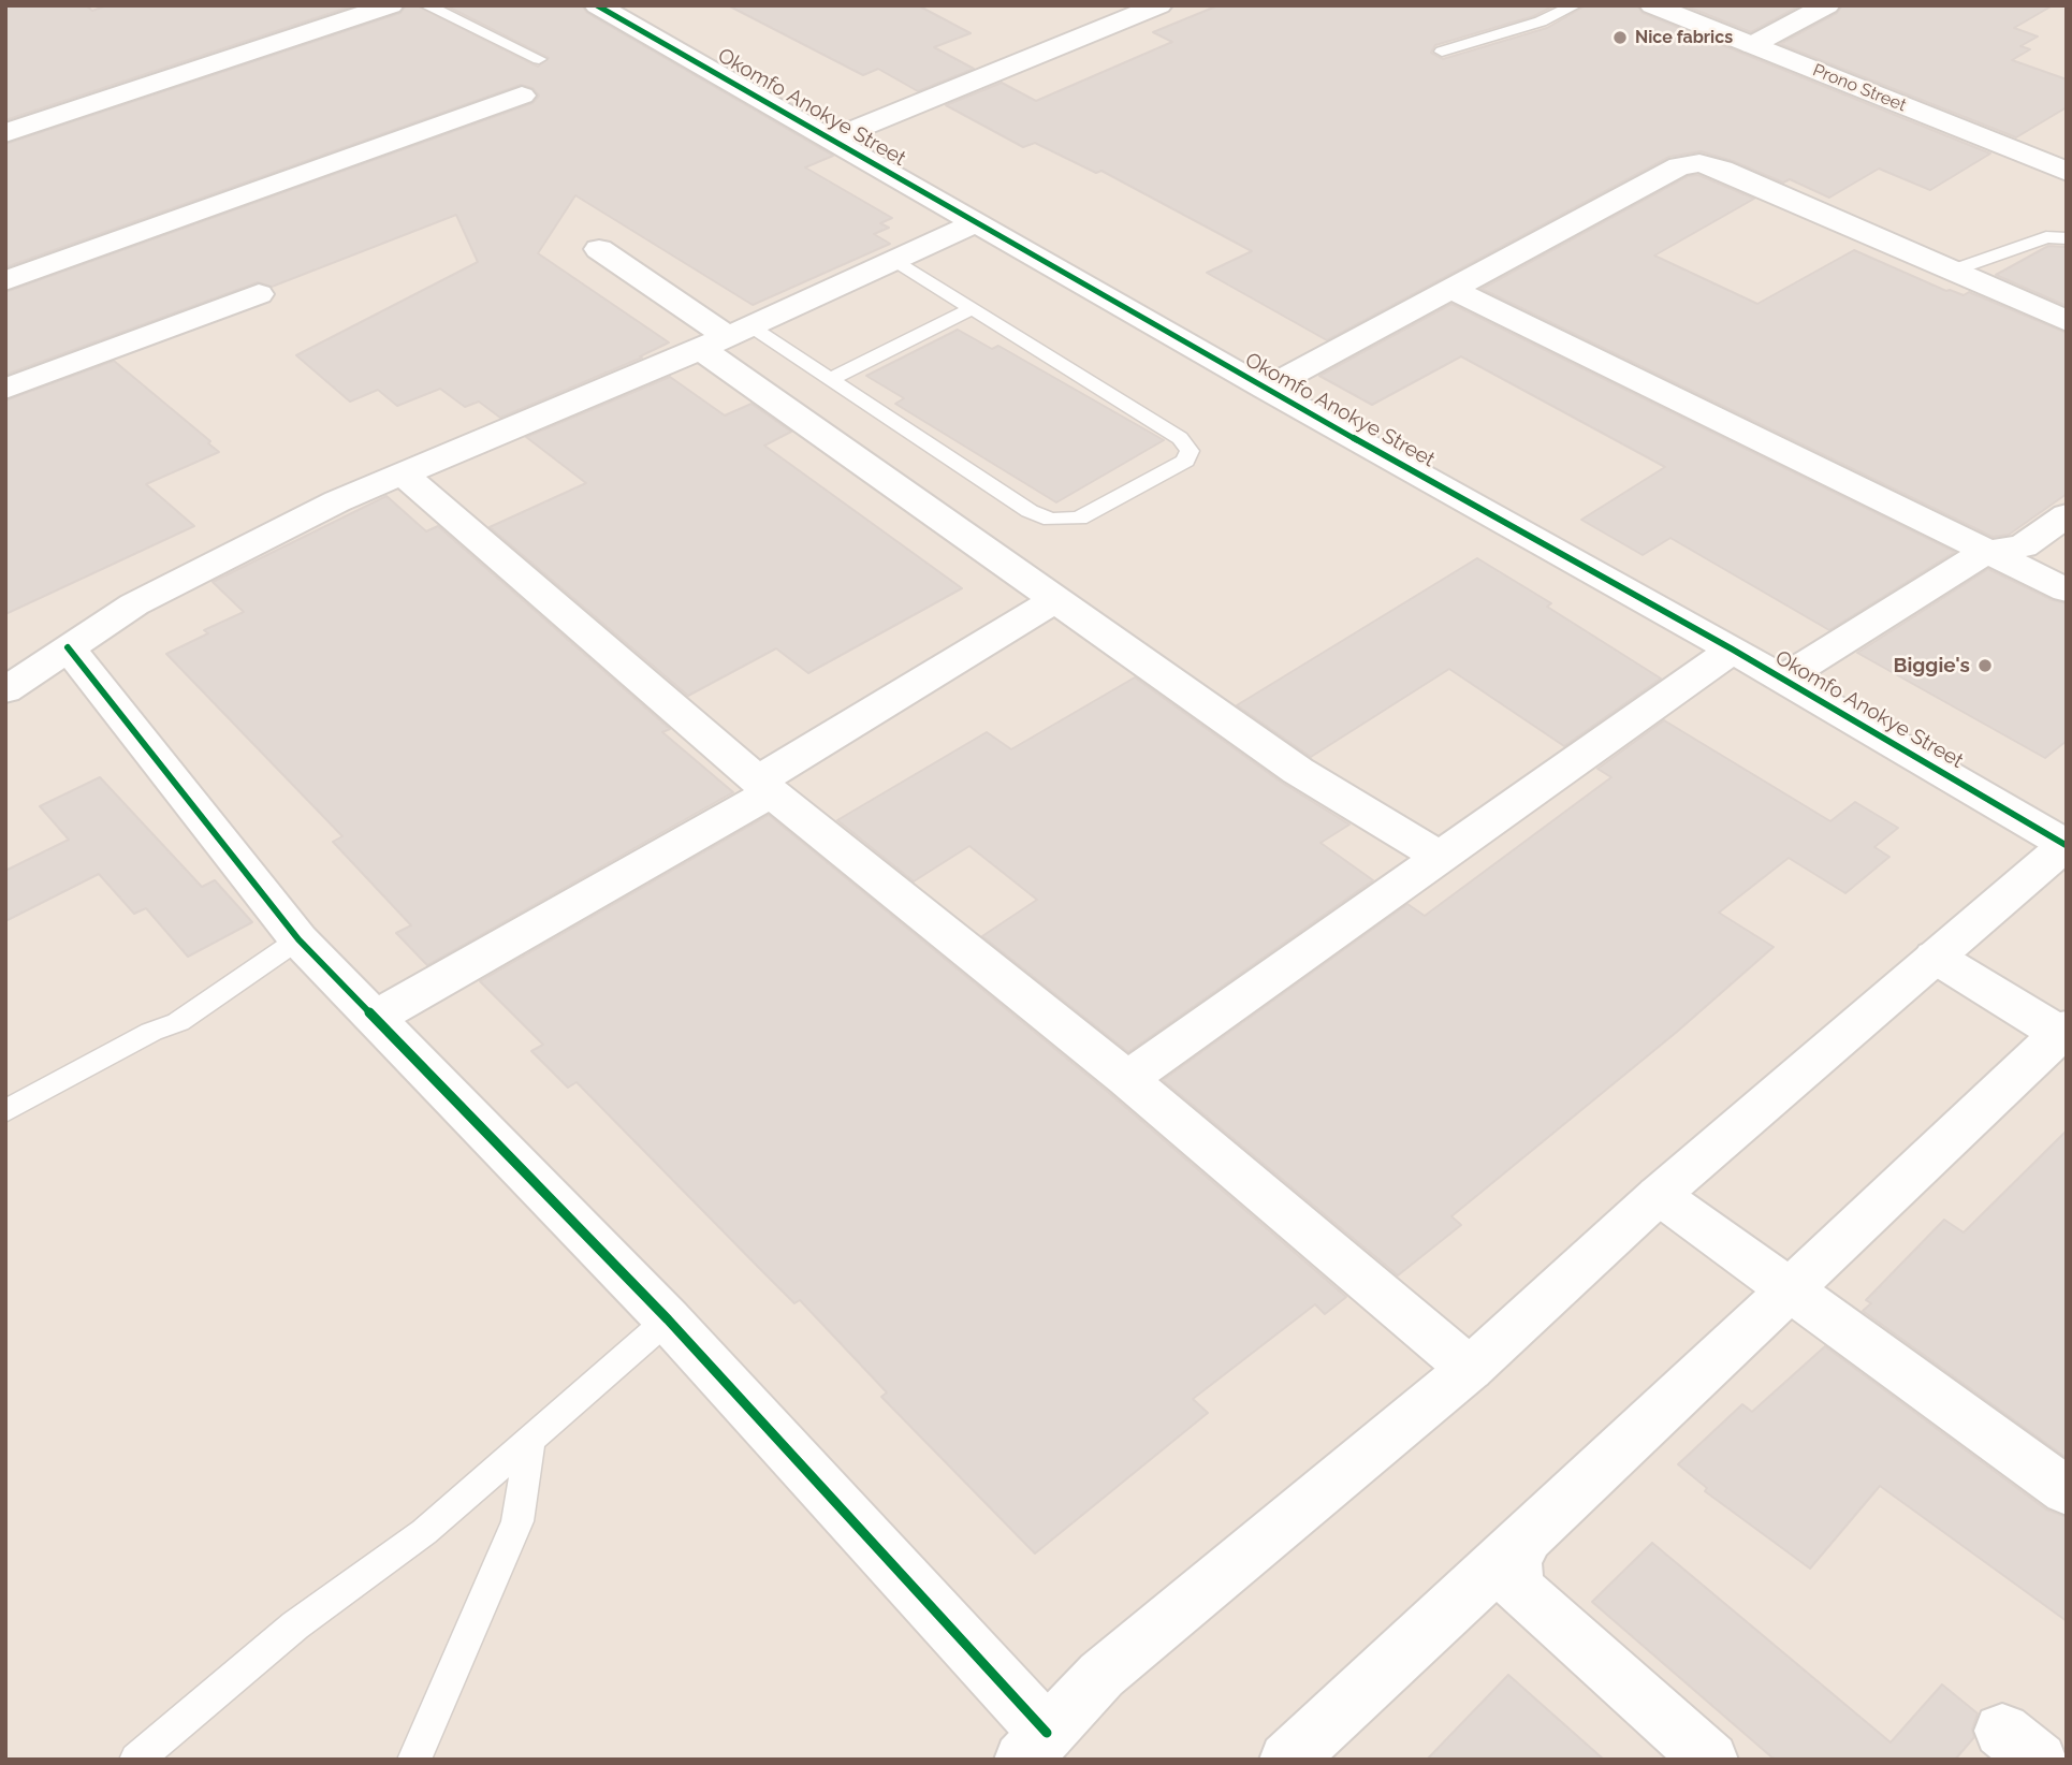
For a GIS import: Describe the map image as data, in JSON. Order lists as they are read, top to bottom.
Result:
{
  "streets": {
    "street": ["Prono Street", "Okomfo Anokye Street"]
  },
  "places": ["Nice fabrics", "Biggie's"]
}
